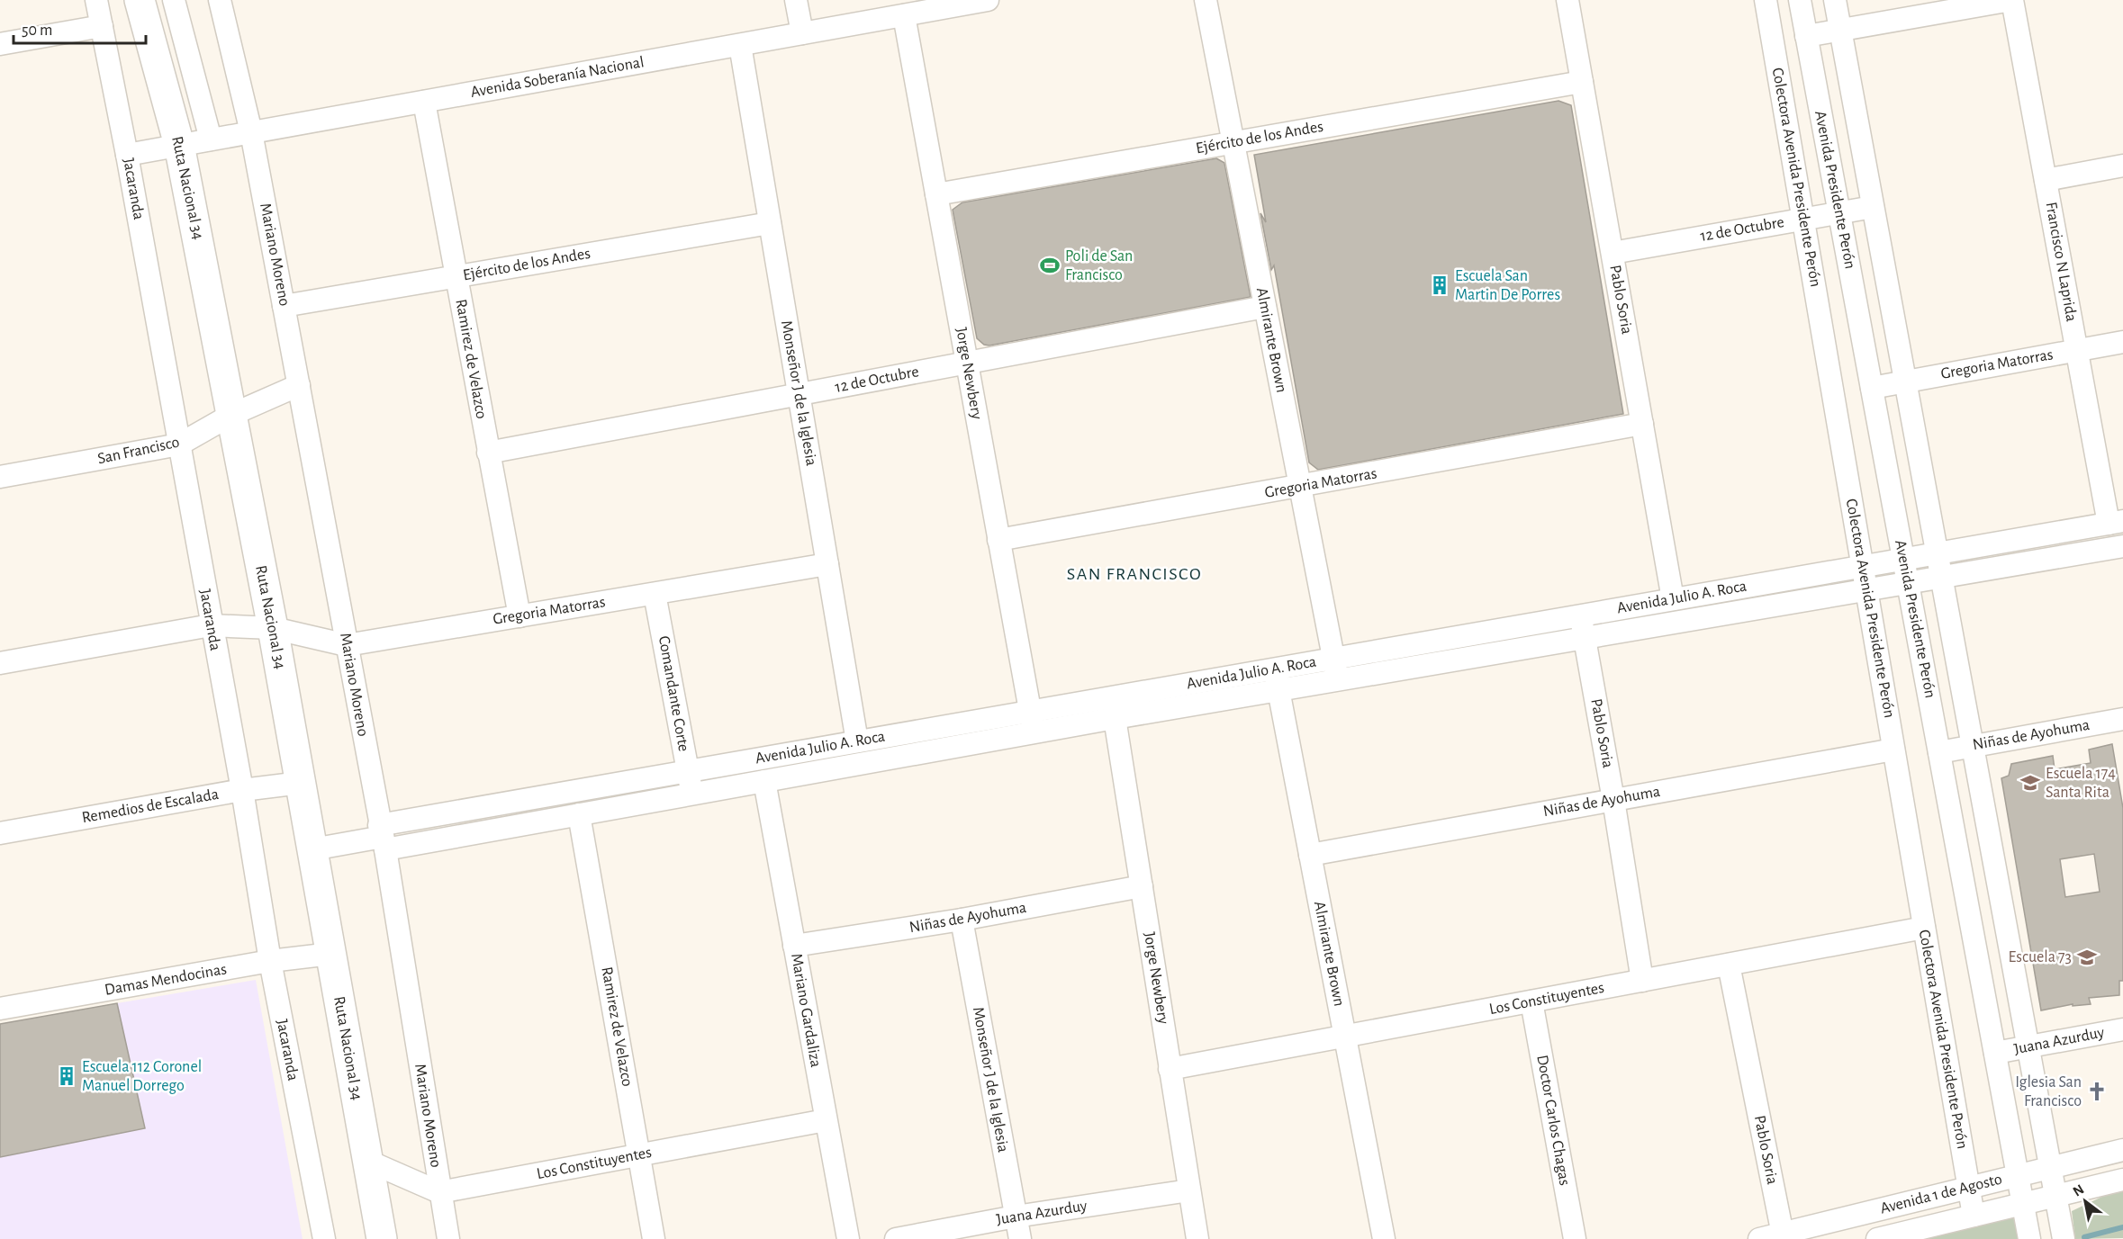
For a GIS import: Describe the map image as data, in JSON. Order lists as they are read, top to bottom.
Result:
{
  "streets": {
    "highway": ["Ruta Nacional 34"],
    "street": [
      "Avenida Soberanía Nacional",
      "Ejército de los Andes",
      "Colectora Avenida Presidente Perón",
      "Jacaranda",
      "Avenida Presidente Perón",
      "12 de Octubre",
      "Mariano Moreno",
      "Francisco N Laprida",
      "Pablo Soria",
      "Almirante Brown",
      "Ramirez de Velazco",
      "Gregoria Matorras",
      "Jorge Newbery",
      "Monseñor J de la Iglesia",
      "San Francisco",
      "Avenida Julio A. Roca",
      "Comandante Corte",
      "Niñas de Ayohuma",
      "Remedios de Escalada",
      "Damas Mendocinas",
      "Los Constituyentes",
      "Mariano Gardaliza",
      "Juana Azurduy",
      "Doctor Carlos Chagas",
      "Avenida 1 de Agosto"
    ]
  },
  "crossings": [
    ["Avenida Soberanía Nacional", "Ruta Nacional 34"],
    ["Avenida Soberanía Nacional", "Jacaranda"],
    ["Avenida Soberanía Nacional", "Mariano Moreno"],
    ["Avenida Soberanía Nacional", "Ramirez de Velazco"],
    ["Avenida Soberanía Nacional", "Jorge Newbery"],
    ["Avenida Soberanía Nacional", "Monseñor J de la Iglesia"],
    ["Ejército de los Andes", "Mariano Moreno"],
    ["Ejército de los Andes", "Pablo Soria"],
    ["Ejército de los Andes", "Almirante Brown"],
    ["Ejército de los Andes", "Ramirez de Velazco"],
    ["Ejército de los Andes", "Jorge Newbery"],
    ["Ejército de los Andes", "Monseñor J de la Iglesia"],
    ["Colectora Avenida Presidente Perón", "12 de Octubre"],
    ["Colectora Avenida Presidente Perón", "Avenida Julio A. Roca"],
    ["Colectora Avenida Presidente Perón", "Niñas de Ayohuma"],
    ["Colectora Avenida Presidente Perón", "Los Constituyentes"],
    ["Colectora Avenida Presidente Perón", "Avenida 1 de Agosto"],
    ["Ruta Nacional 34", "Gregoria Matorras"],
    ["Ruta Nacional 34", "San Francisco"],
    ["Ruta Nacional 34", "Remedios de Escalada"],
    ["Ruta Nacional 34", "Damas Mendocinas"],
    ["Jacaranda", "Gregoria Matorras"],
    ["Jacaranda", "San Francisco"],
    ["Jacaranda", "Remedios de Escalada"],
    ["Jacaranda", "Damas Mendocinas"],
    ["Avenida Presidente Perón", "12 de Octubre"],
    ["Avenida Presidente Perón", "Gregoria Matorras"],
    ["Avenida Presidente Perón", "Avenida Julio A. Roca"],
    ["Avenida Presidente Perón", "Niñas de Ayohuma"],
    ["Avenida Presidente Perón", "Juana Azurduy"],
    ["Avenida Presidente Perón", "Avenida 1 de Agosto"],
    ["12 de Octubre", "Pablo Soria"],
    ["12 de Octubre", "Almirante Brown"],
    ["12 de Octubre", "Ramirez de Velazco"],
    ["12 de Octubre", "Jorge Newbery"],
    ["12 de Octubre", "Monseñor J de la Iglesia"],
    ["Mariano Moreno", "Gregoria Matorras"],
    ["Mariano Moreno", "San Francisco"],
    ["Mariano Moreno", "Avenida Julio A. Roca"],
    ["Mariano Moreno", "Los Constituyentes"],
    ["Francisco N Laprida", "Gregoria Matorras"],
    ["Francisco N Laprida", "Avenida Julio A. Roca"],
    ["Pablo Soria", "Gregoria Matorras"],
    ["Pablo Soria", "Avenida Julio A. Roca"],
    ["Pablo Soria", "Niñas de Ayohuma"],
    ["Pablo Soria", "Los Constituyentes"],
    ["Pablo Soria", "Avenida 1 de Agosto"],
    ["Almirante Brown", "Gregoria Matorras"],
    ["Almirante Brown", "Avenida Julio A. Roca"],
    ["Almirante Brown", "Niñas de Ayohuma"],
    ["Almirante Brown", "Los Constituyentes"],
    ["Ramirez de Velazco", "Gregoria Matorras"],
    ["Ramirez de Velazco", "Avenida Julio A. Roca"],
    ["Ramirez de Velazco", "Los Constituyentes"],
    ["Gregoria Matorras", "Jorge Newbery"],
    ["Gregoria Matorras", "Monseñor J de la Iglesia"],
    ["Gregoria Matorras", "Comandante Corte"],
    ["Jorge Newbery", "Avenida Julio A. Roca"],
    ["Jorge Newbery", "Niñas de Ayohuma"],
    ["Jorge Newbery", "Los Constituyentes"],
    ["Jorge Newbery", "Juana Azurduy"],
    ["Monseñor J de la Iglesia", "Avenida Julio A. Roca"],
    ["Monseñor J de la Iglesia", "Niñas de Ayohuma"],
    ["Monseñor J de la Iglesia", "Juana Azurduy"],
    ["Avenida Julio A. Roca", "Comandante Corte"],
    ["Avenida Julio A. Roca", "Mariano Gardaliza"],
    ["Niñas de Ayohuma", "Mariano Gardaliza"],
    ["Los Constituyentes", "Mariano Gardaliza"],
    ["Los Constituyentes", "Doctor Carlos Chagas"]
  ],
  "districts": ["SAN FRANCISCO"],
  "places": {
    "sports": ["Poli de San Francisco"],
    "building": ["Escuela San Martin De Porres", "Escuela 112 Coronel Manuel Dorrego"],
    "school or university": ["Escuela 174 Santa Rita", "Escuela 73"],
    "church": ["Iglesia San Francisco"]
  },
  "scale_bar": "50 m",
  "north": "top left"
}
